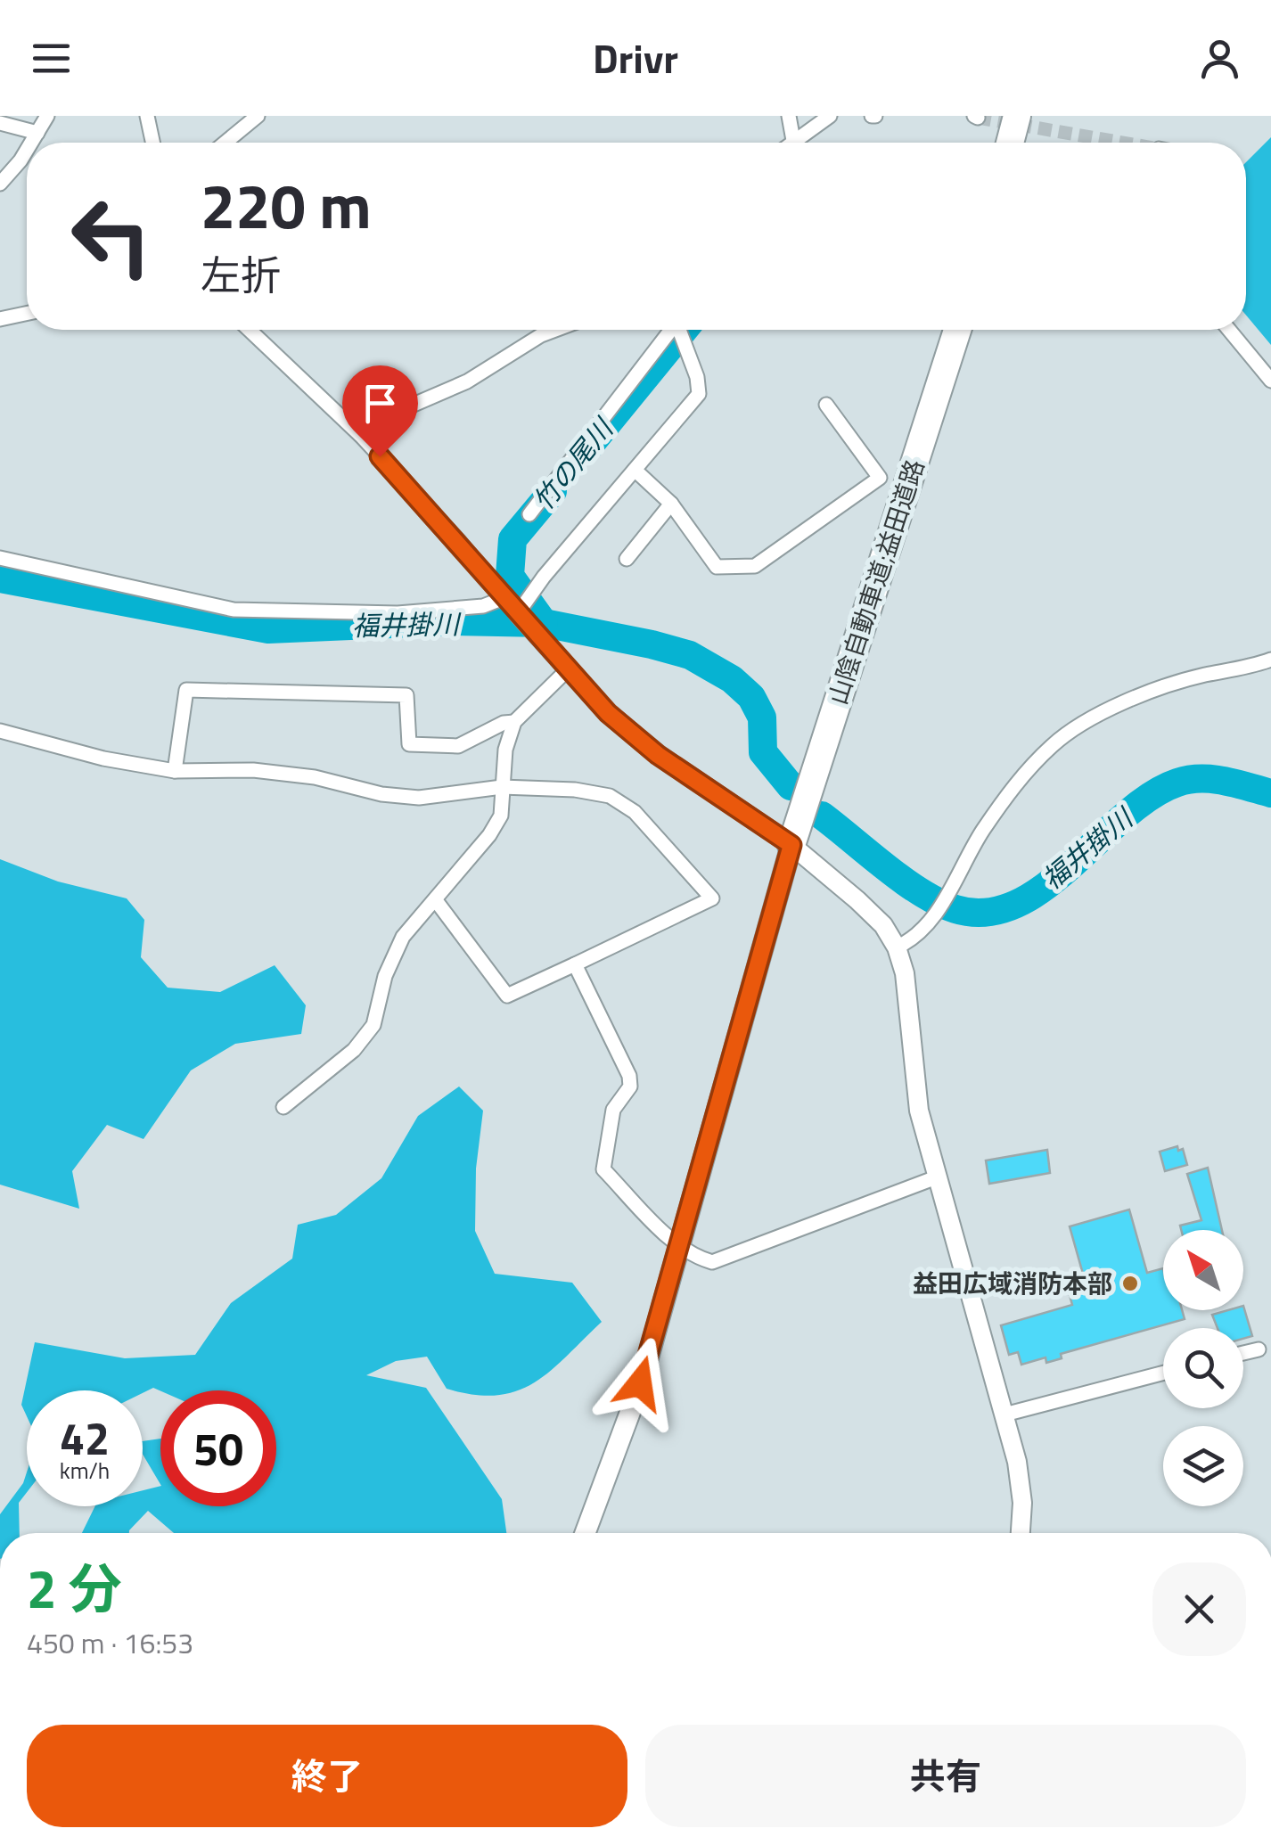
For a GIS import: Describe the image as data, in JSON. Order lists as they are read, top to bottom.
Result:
{
  "streets": {
    "highway": ["山陰自動車道;益田道路"]
  },
  "water": ["竹の尾川", "福井掛川"],
  "places": ["益田広域消防本部"],
  "north": "top left",
  "page": {
    "header": "Drivr",
    "turn": ["220 m", "左折"],
    "speed": "42 km/h",
    "limit": "50",
    "heading": ["2 分", "450 m · 16:53"],
    "buttons": ["終了", "共有"]
  }
}
